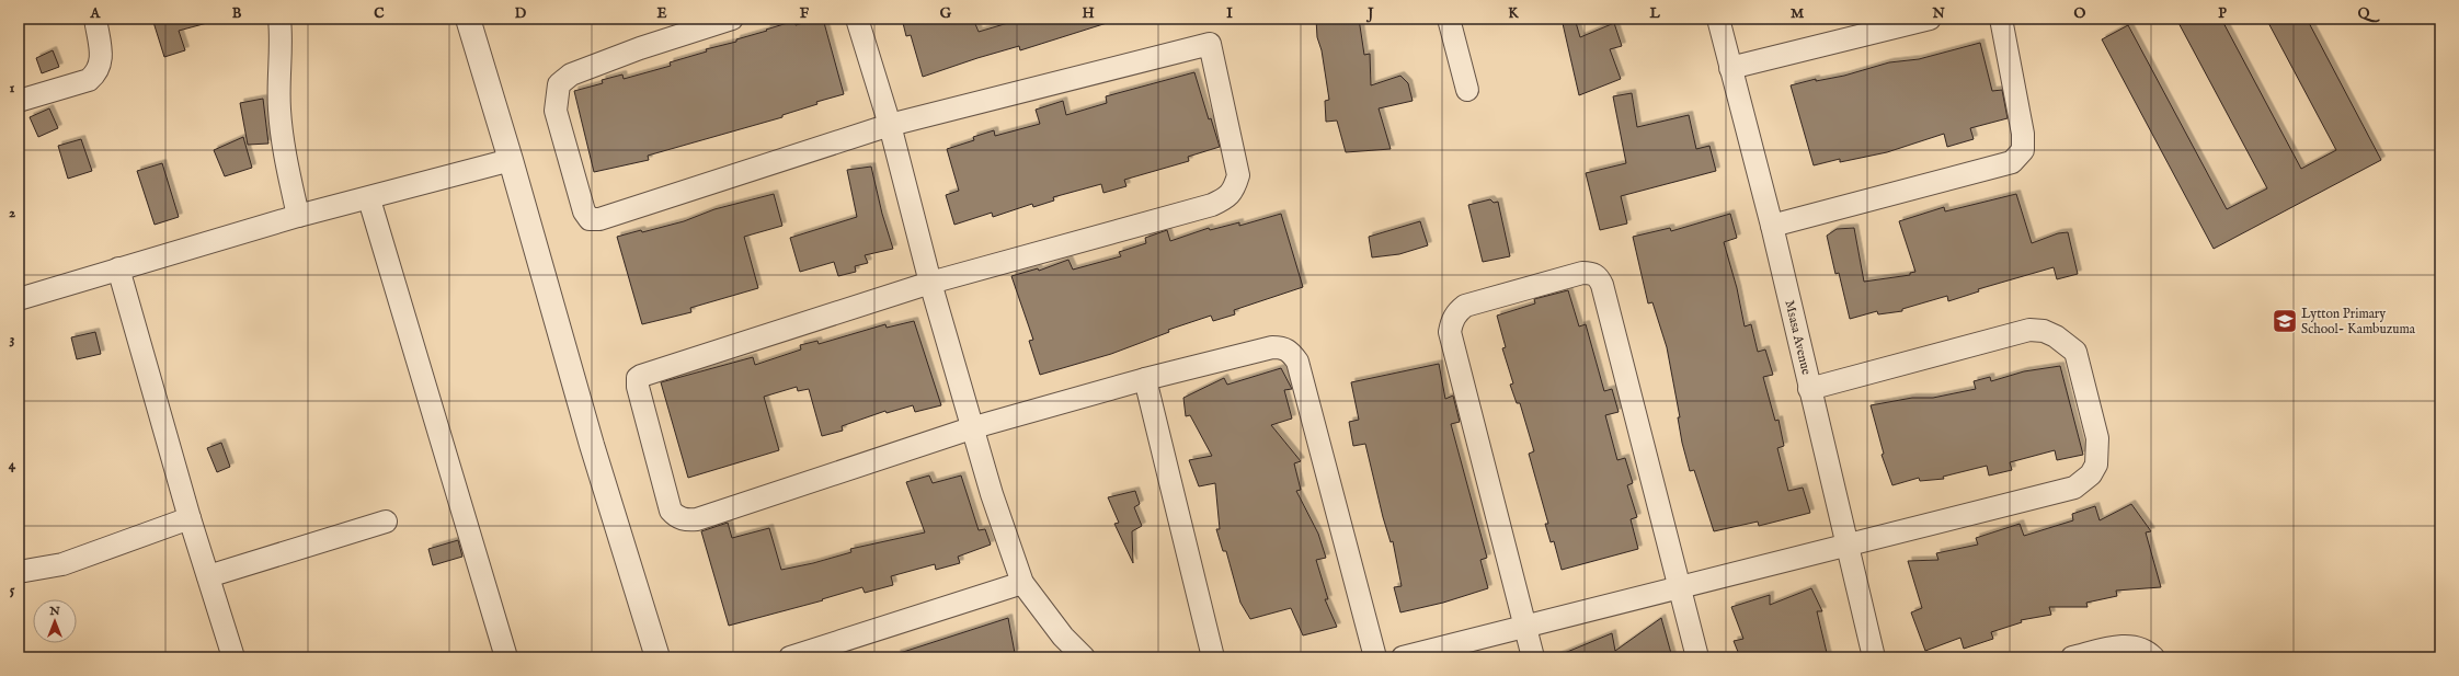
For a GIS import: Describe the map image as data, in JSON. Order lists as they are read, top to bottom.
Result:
{
  "streets": {
    "street": ["Msasa Avenue"]
  },
  "places": {
    "school or university": ["Lytton Primary School- Kambuzuma"]
  },
  "north": "top",
  "grid": {
    "columns": [
      "A",
      "B",
      "C",
      "D",
      "E",
      "F",
      "G",
      "H",
      "I",
      "J",
      "K",
      "L",
      "M",
      "N",
      "O",
      "P",
      "Q"
    ],
    "rows": [
      "1",
      "2",
      "3",
      "4",
      "5"
    ]
  }
}
